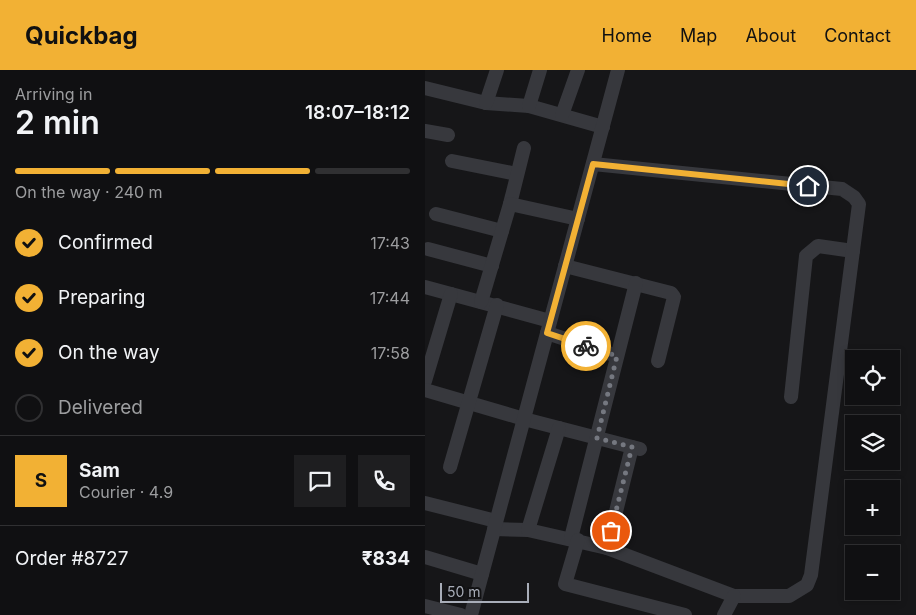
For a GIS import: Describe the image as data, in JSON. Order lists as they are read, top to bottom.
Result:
{
  "scale_bar": "50 m",
  "page": {
    "header": "Quickbag",
    "nav": [
      "Home",
      "Map",
      "About",
      "Contact"
    ],
    "heading": ["2 min", "Arriving in", "18:07–18:12"],
    "panel": [
      "Sam",
      "Courier · 4.9",
      "Order #8727",
      "₹834"
    ],
    "bar": "On the way · 240 m",
    "list": [
      ["Confirmed", "17:43"],
      ["Preparing", "17:44"],
      ["On the way", "17:58"],
      "Delivered"
    ],
    "map_buttons": ["+", "−"],
    "round": "S",
    "scale": "50 m"
  }
}
